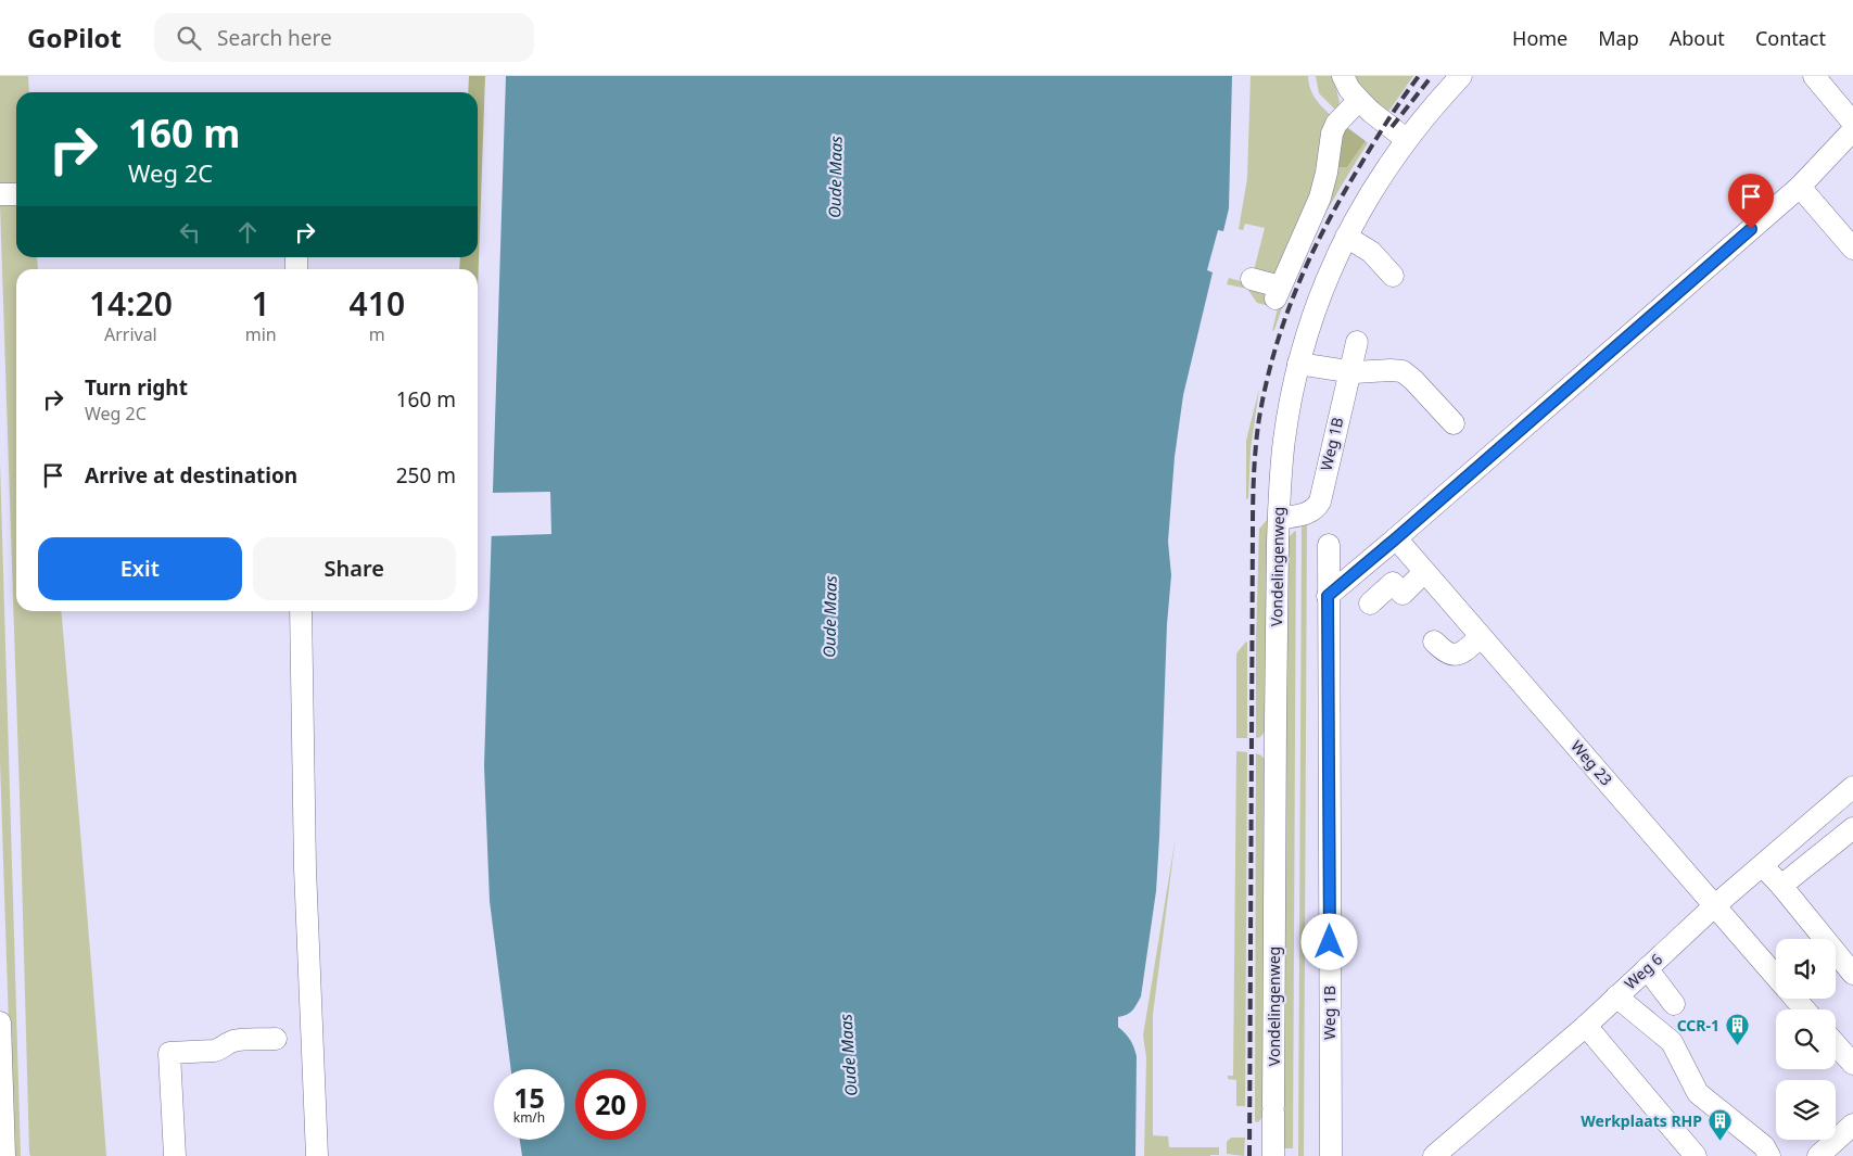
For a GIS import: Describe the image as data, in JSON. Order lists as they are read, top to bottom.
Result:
{
  "streets": {
    "street": [
      "Weg 1B",
      "Vondelingenweg",
      "Weg 23",
      "Weg 6"
    ]
  },
  "crossings": [
    ["Weg 1B", "Vondelingenweg"],
    ["Weg 23", "Weg 6"]
  ],
  "water": ["Oude Maas"],
  "places": {
    "building": ["CCR-1", "Werkplaats RHP"]
  },
  "page": {
    "header": "GoPilot",
    "search": "Search here",
    "nav": [
      "Home",
      "Map",
      "About",
      "Contact"
    ],
    "turn": ["160 m", "Weg 2C"],
    "eta": [
      "14:20",
      "Arrival",
      "1",
      "min",
      "410",
      "m"
    ],
    "list": [
      {
        "name": "Turn right",
        "note": "Weg 2C",
        "value": "160 m"
      },
      {
        "name": "Arrive at destination",
        "value": "250 m"
      }
    ],
    "buttons": ["Exit", "Share"],
    "speed": "15 km/h",
    "limit": "20"
  }
}
